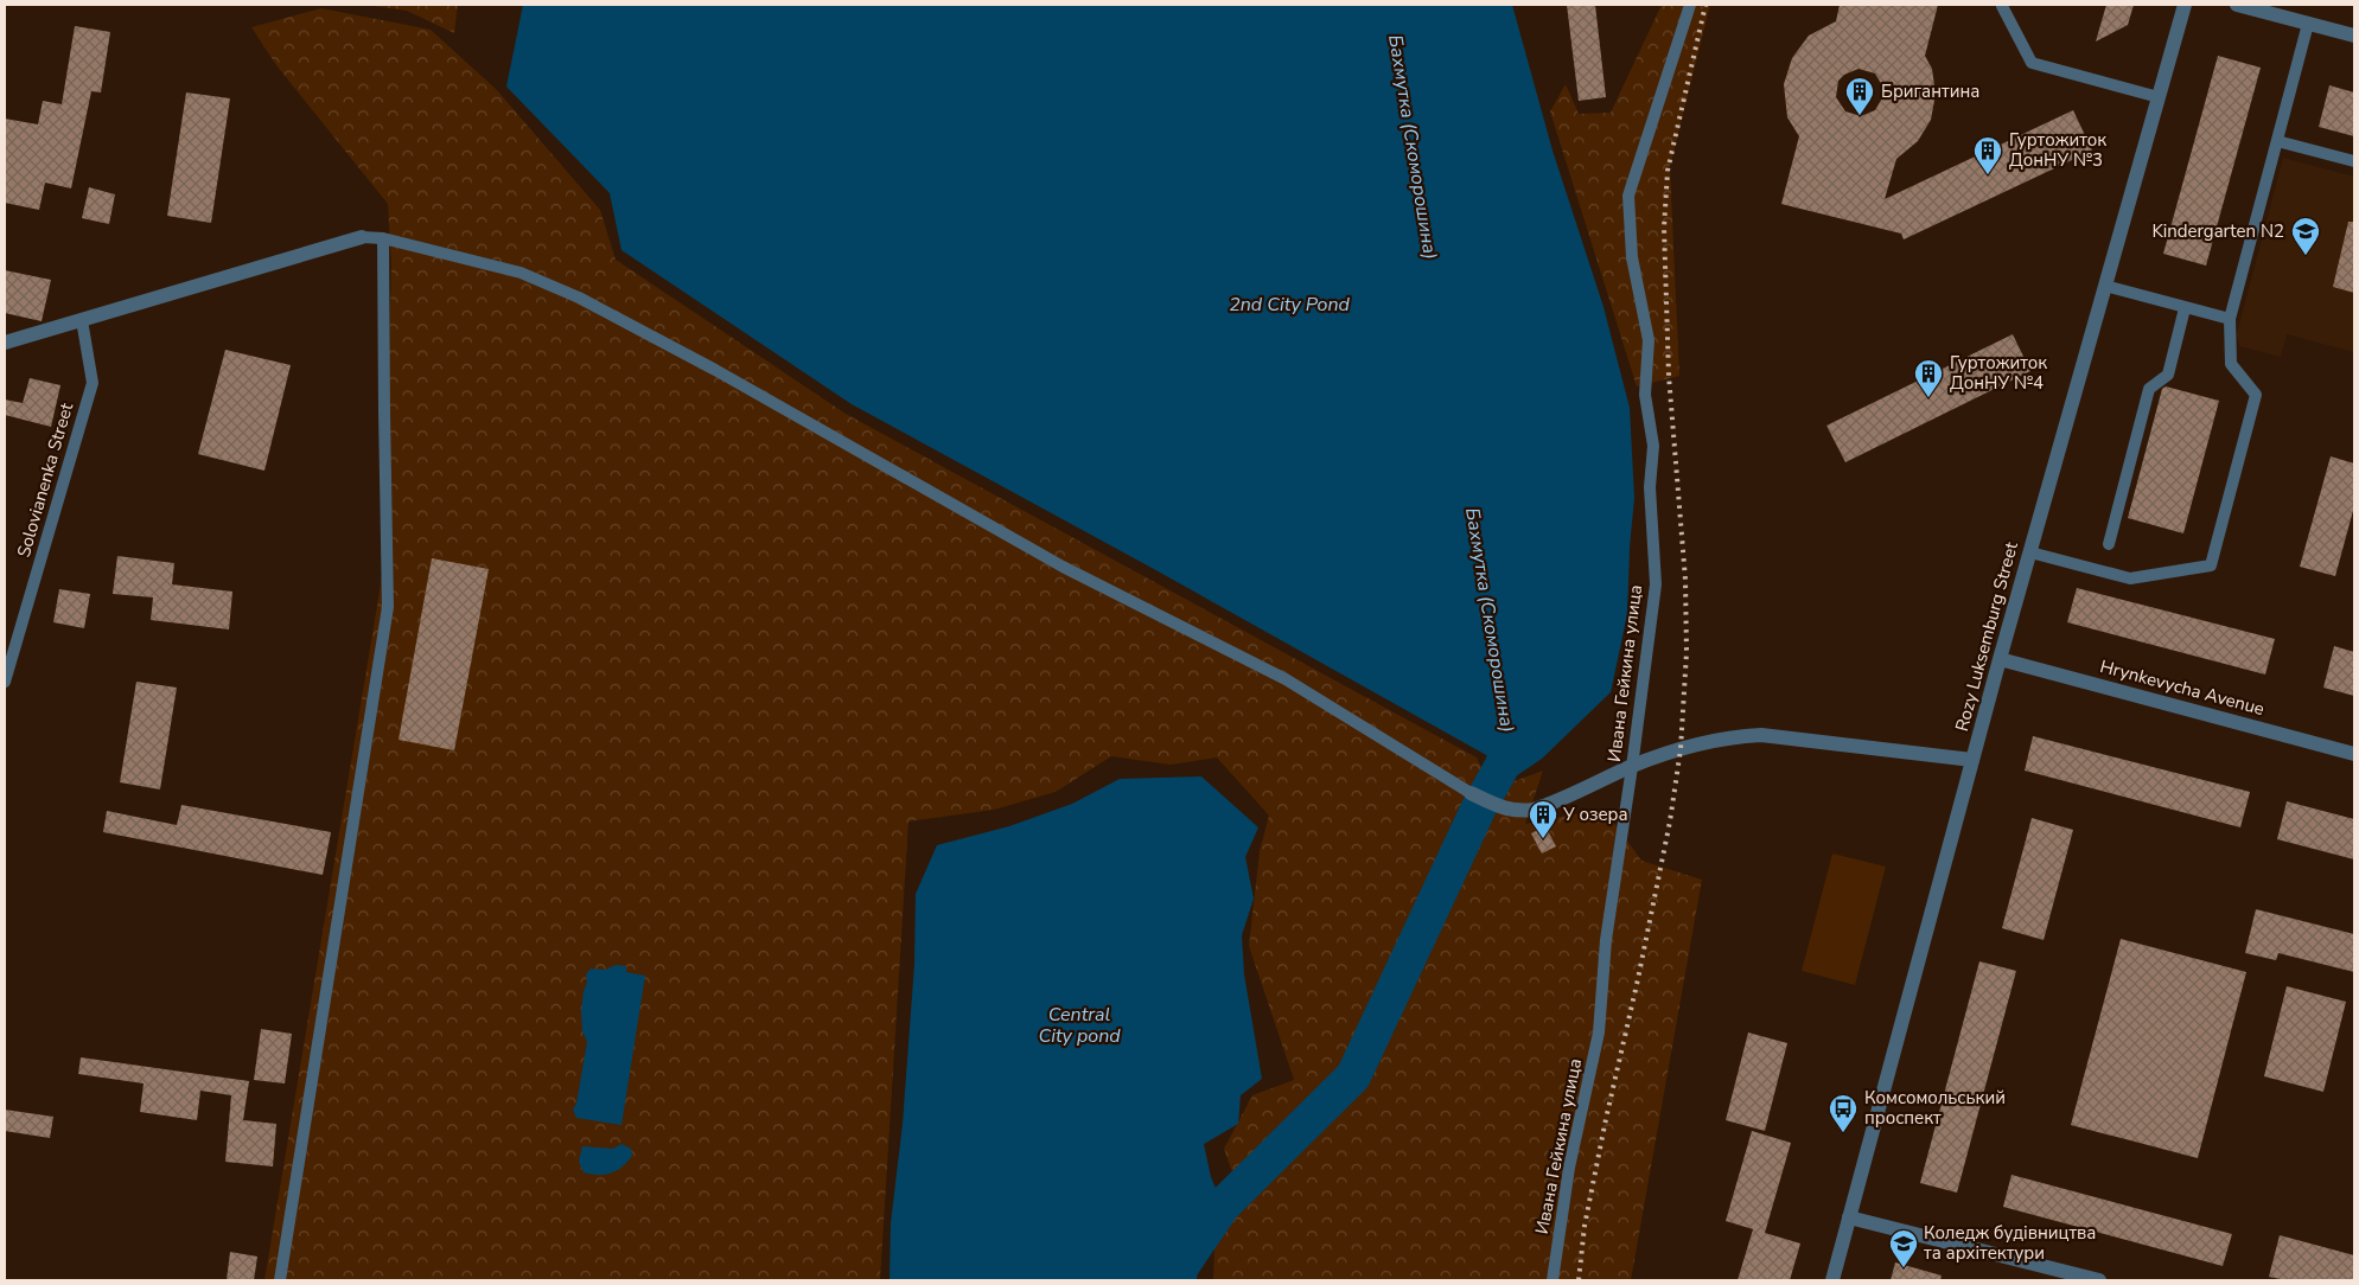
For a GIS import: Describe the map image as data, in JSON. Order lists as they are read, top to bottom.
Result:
{
  "streets": {
    "street": ["Rozy Luksemburg Street", "Hrynkevycha Avenue"],
    "lane": ["Solovianenka Street", "Ивана Гейкина улица"]
  },
  "crossings": [
    ["Rozy Luksemburg Street", "Hrynkevycha Avenue"]
  ],
  "water": ["Бахмутка (Скоморошина)", "2nd City Pond", "Central City pond"],
  "places": {
    "building": [
      "Бригантина",
      "Гуртожиток ДонНУ №3",
      "Гуртожиток ДонНУ №4",
      "У озера"
    ],
    "school or university": ["Kindergarten N2", "Коледж будівництва та архітектури"],
    "bus stop": ["Комсомольський проспект"]
  }
}
